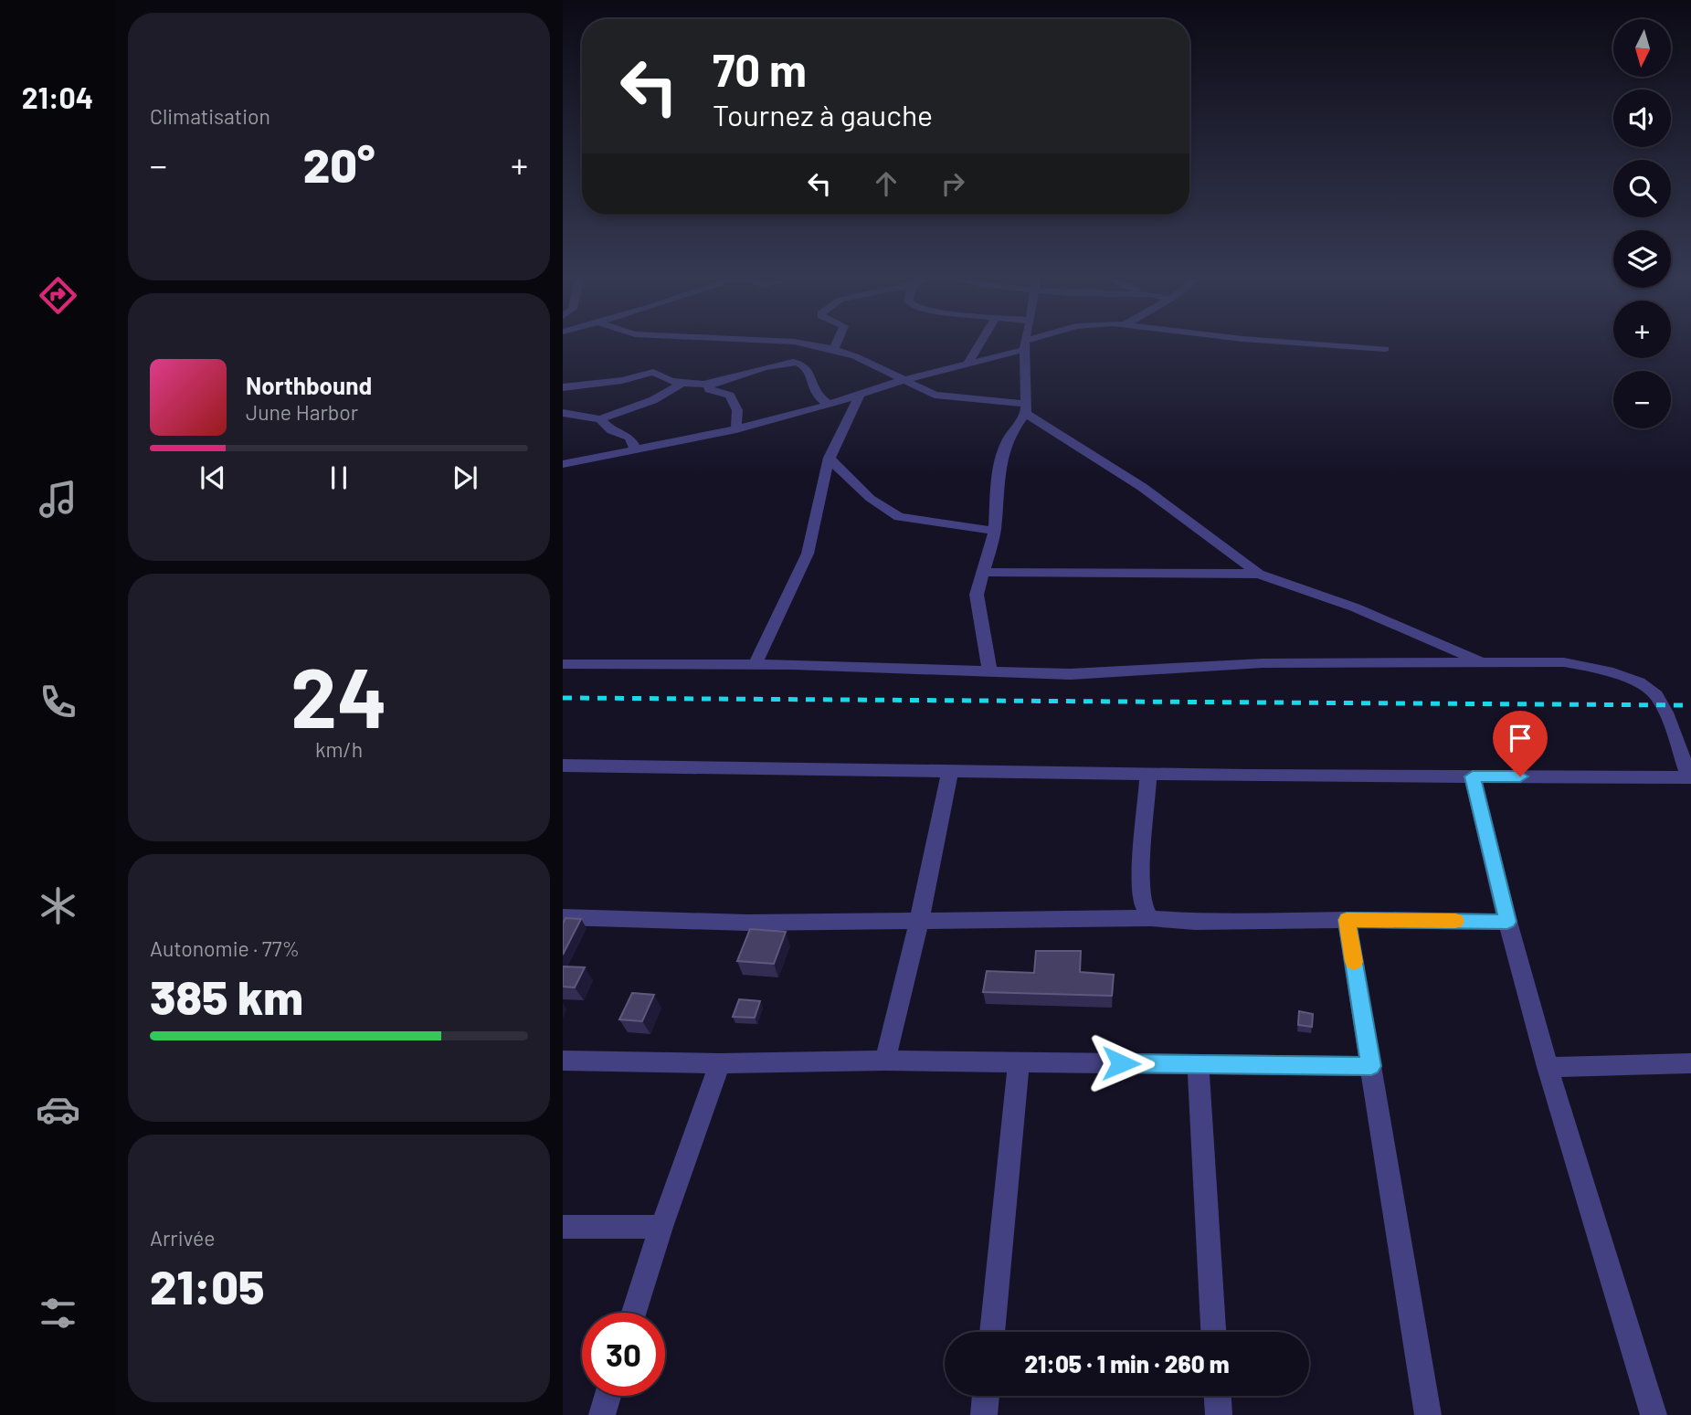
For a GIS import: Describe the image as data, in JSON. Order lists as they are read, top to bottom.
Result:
{
  "north": "bottom",
  "page": {
    "tabs": "21:04",
    "tile": [
      "Climatisation",
      ["24", "km/h"],
      ["Autonomie · 77%", "385 km"],
      ["Arrivée", "21:05"]
    ],
    "map_buttons": ["+", "−"],
    "turn": ["70 m", "Tournez à gauche"],
    "heat": ["−", "20°", "+"],
    "song": ["Northbound", "June Harbor"],
    "limit": "30",
    "trip": "21:05 · 1 min · 260 m"
  }
}
